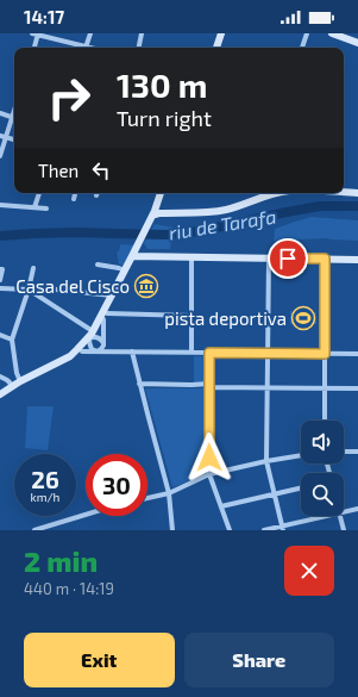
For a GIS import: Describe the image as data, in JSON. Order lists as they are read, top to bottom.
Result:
{
  "water": ["riu de Tarafa"],
  "places": {
    "museum": ["Casa del Cisco"],
    "sports": ["pista deportiva"]
  },
  "page": {
    "status": "14:17",
    "turn": ["130 m", "Turn right"],
    "then": "Then",
    "speed": "26 km/h",
    "limit": "30",
    "heading": ["2 min", "440 m · 14:19"],
    "buttons": ["Exit", "Share"]
  }
}
